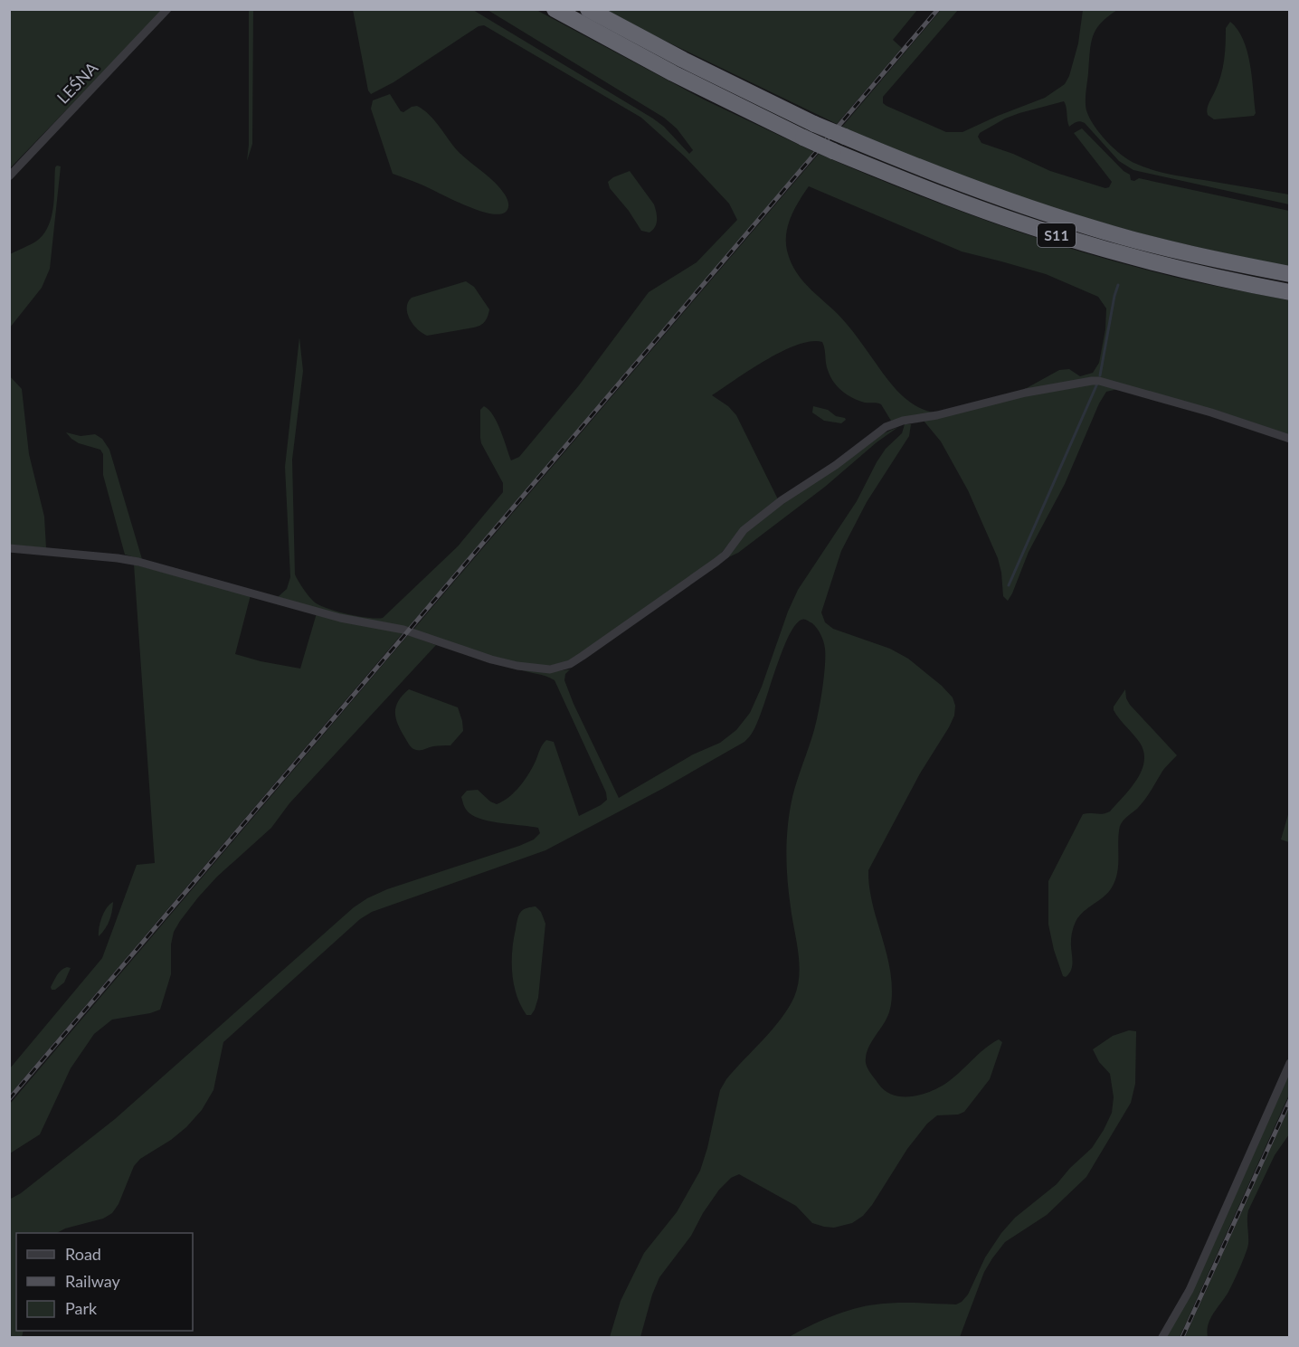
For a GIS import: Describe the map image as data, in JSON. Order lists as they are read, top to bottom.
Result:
{
  "streets": {
    "highway": ["S11"],
    "street": ["LEŚNA"]
  },
  "legend": ["Road", "Railway", "Park"]
}
